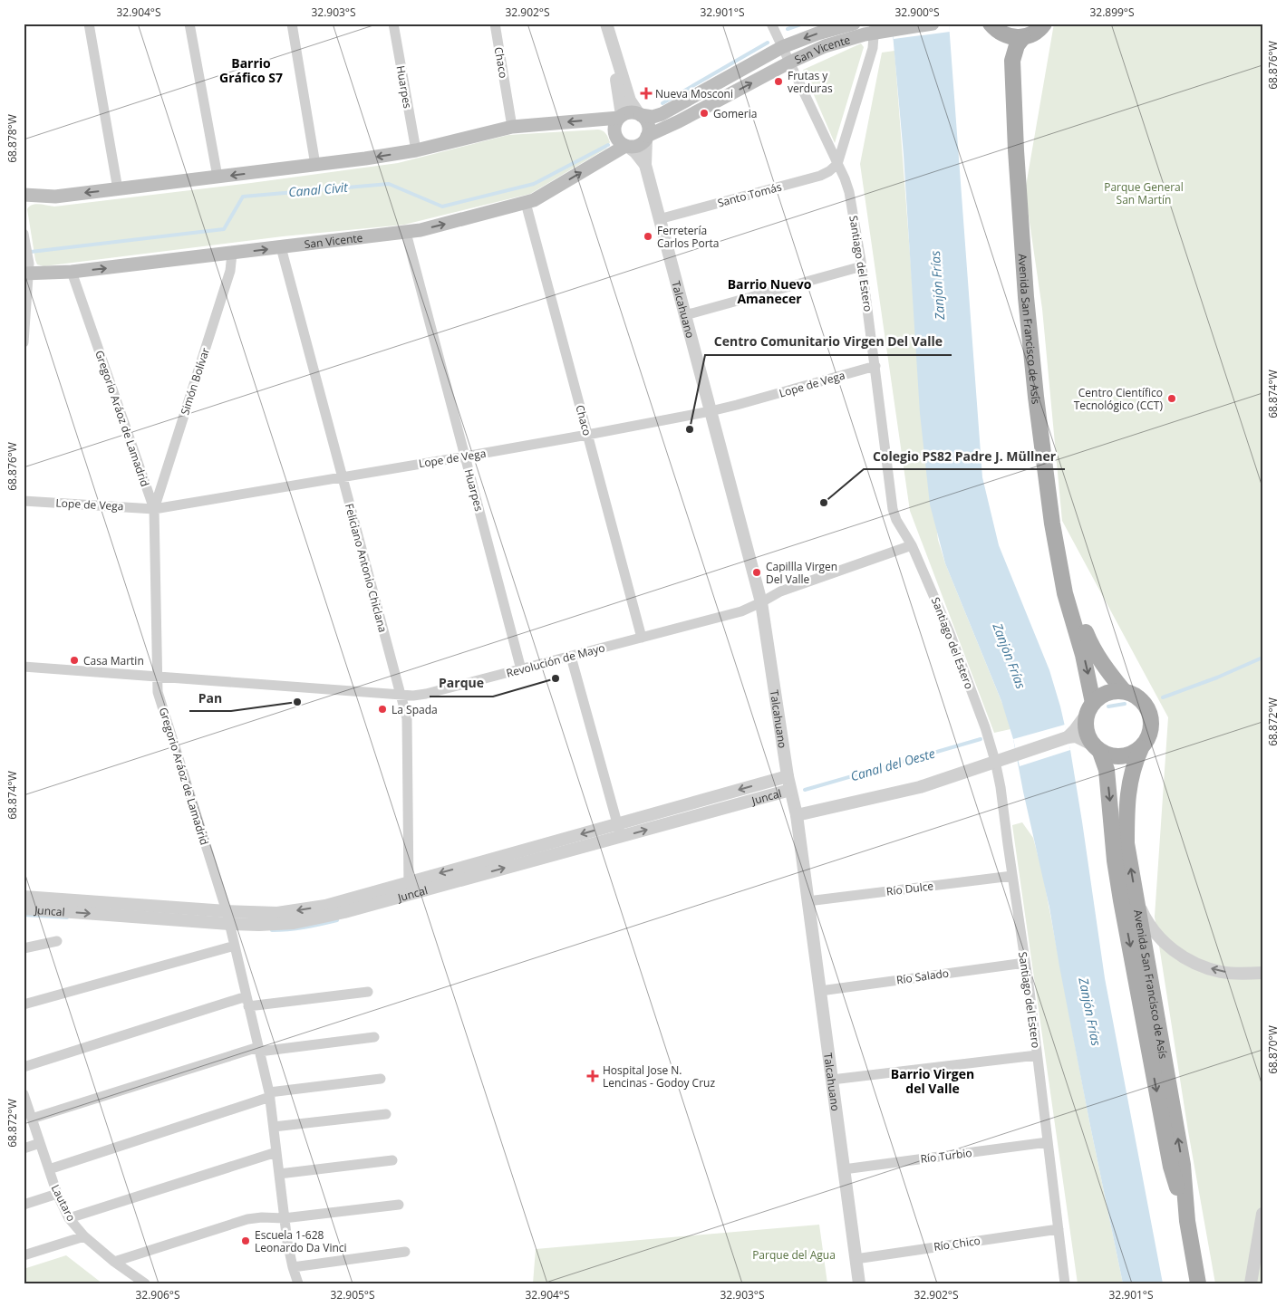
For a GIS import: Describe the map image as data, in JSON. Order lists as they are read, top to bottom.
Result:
{
  "streets": {
    "main road": ["San Vicente", "Avenida San Francisco de Asís"],
    "street": [
      "Chaco",
      "Huarpes",
      "Santo Tomás",
      "Santiago del Estero",
      "Talcahuano",
      "Simón Bolívar",
      "Lope de Vega",
      "Gregorio Aráoz de Lamadrid",
      "Feliciano Antonio Chiclana",
      "Revolución de Mayo",
      "Juncal",
      "Río Dulce",
      "Río Salado",
      "Río Turbio",
      "Lautaro",
      "Río Chico"
    ]
  },
  "crossings": [
    ["San Vicente", "Chaco"],
    ["San Vicente", "Huarpes"],
    ["San Vicente", "Santiago del Estero"],
    ["San Vicente", "Talcahuano"],
    ["San Vicente", "Simón Bolívar"],
    ["San Vicente", "Gregorio Aráoz de Lamadrid"],
    ["San Vicente", "Feliciano Antonio Chiclana"],
    ["Chaco", "Lope de Vega"],
    ["Chaco", "Revolución de Mayo"],
    ["Huarpes", "Lope de Vega"],
    ["Huarpes", "Revolución de Mayo"],
    ["Santo Tomás", "Santiago del Estero"],
    ["Santo Tomás", "Talcahuano"],
    ["Santiago del Estero", "Lope de Vega"],
    ["Santiago del Estero", "Revolución de Mayo"],
    ["Santiago del Estero", "Río Dulce"],
    ["Santiago del Estero", "Río Salado"],
    ["Santiago del Estero", "Río Turbio"],
    ["Santiago del Estero", "Río Chico"],
    ["Talcahuano", "Lope de Vega"],
    ["Talcahuano", "Revolución de Mayo"],
    ["Talcahuano", "Juncal"],
    ["Talcahuano", "Río Dulce"],
    ["Talcahuano", "Río Salado"],
    ["Talcahuano", "Río Turbio"],
    ["Talcahuano", "Río Chico"],
    ["Simón Bolívar", "Lope de Vega"],
    ["Simón Bolívar", "Gregorio Aráoz de Lamadrid"],
    ["Lope de Vega", "Gregorio Aráoz de Lamadrid"],
    ["Lope de Vega", "Feliciano Antonio Chiclana"],
    ["Gregorio Aráoz de Lamadrid", "Revolución de Mayo"],
    ["Gregorio Aráoz de Lamadrid", "Juncal"],
    ["Feliciano Antonio Chiclana", "Revolución de Mayo"],
    ["Feliciano Antonio Chiclana", "Juncal"]
  ],
  "districts": ["Barrio Gráfico S7", "Barrio Nuevo Amanecer", "Barrio Virgen del Valle"],
  "water": ["Canal Civit", "Zanjón Frías", "Canal del Oeste"],
  "parks": ["Parque General San Martín", "Parque del Agua"],
  "places": {
    "other": [
      "Frutas y verduras",
      "Gomeria",
      "Ferretería Carlos Porta",
      "Centro Científico Tecnológico (CCT)",
      "Centro Comunitario Virgen Del Valle",
      "Colegio PS82 Padre J. Müllner",
      "Capillla Virgen Del Valle",
      "Casa Martin",
      "Parque",
      "Pan",
      "La Spada",
      "Escuela 1-628 Leonardo Da Vinci"
    ],
    "health": ["Nueva Mosconi", "Hospital Jose N. Lencinas - Godoy Cruz"]
  },
  "coordinates": [
    "32.904°S",
    "32.903°S",
    "32.902°S",
    "32.901°S",
    "32.900°S",
    "32.899°S",
    "68.876°W",
    "68.878°W",
    "68.874°W",
    "68.872°W",
    "68.870°W",
    "32.906°S",
    "32.905°S"
  ]
}
